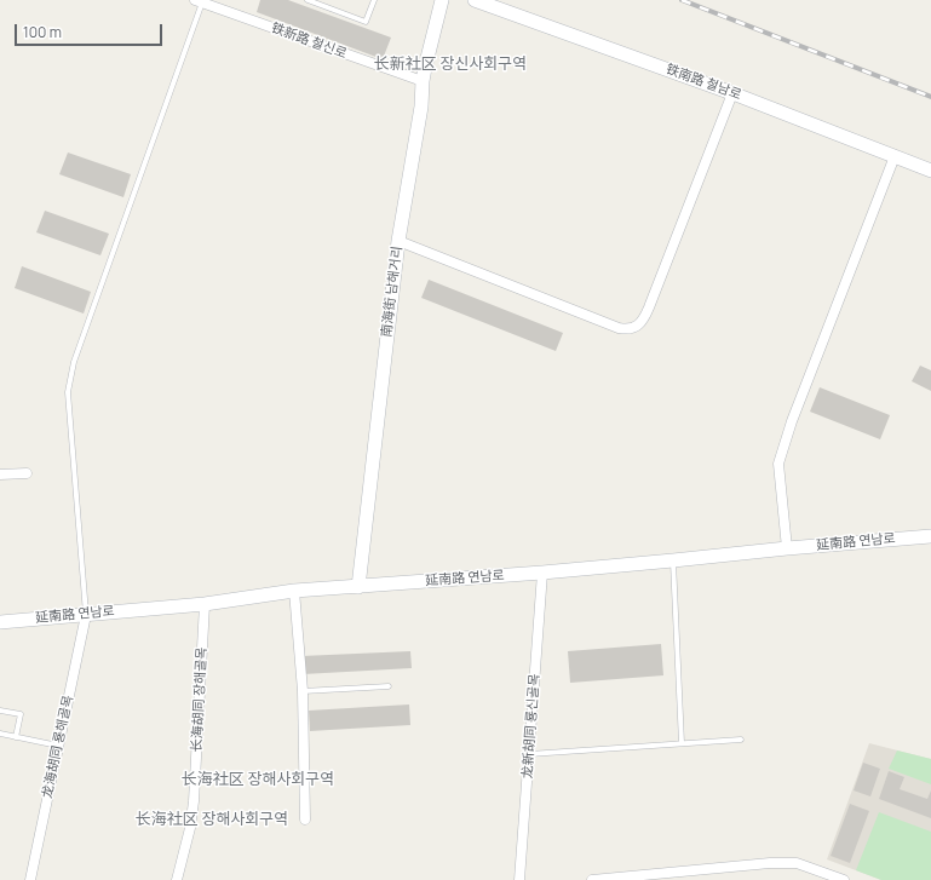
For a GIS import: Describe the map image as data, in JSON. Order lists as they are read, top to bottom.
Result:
{
  "streets": {
    "street": [
      "铁新路 철신로",
      "铁南路 철남로",
      "南海街 남해거리",
      "延南路 연남로",
      "长海胡同 장해골목",
      "龙新胡同 룡신골목",
      "龙海胡同 룡해골목"
    ]
  },
  "crossings": [
    ["铁新路 철신로", "南海街 남해거리"],
    ["南海街 남해거리", "延南路 연남로"],
    ["延南路 연남로", "长海胡同 장해골목"],
    ["延南路 연남로", "龙新胡同 룡신골목"],
    ["延南路 연남로", "龙海胡同 룡해골목"]
  ],
  "districts": ["长新社区 장신사회구역", "长海社区 장해사회구역", "长海社区 장해사회구역"],
  "scale_bar": "100 m"
}
